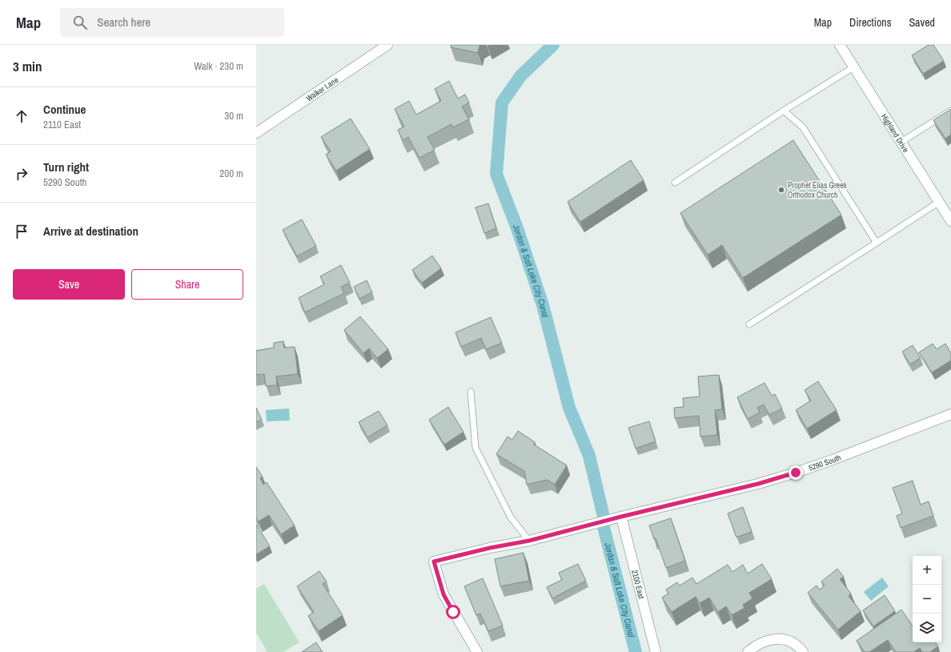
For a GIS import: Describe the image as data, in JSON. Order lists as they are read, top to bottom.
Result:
{
  "streets": {
    "street": [
      "Walker Lane",
      "Highland Drive",
      "5290 South",
      "2100 East"
    ]
  },
  "crossings": [
    ["5290 South", "2100 East"]
  ],
  "water": ["Jordan & Salt Lake City Canal"],
  "places": ["Prophet Elias Greek Orthodox Church"],
  "page": {
    "header": "Map",
    "search": "Search here",
    "nav": ["Map", "Directions", "Saved"],
    "heading": ["3 min", "Walk · 230 m"],
    "list": [
      ["Continue", "2110 East", "30 m"],
      ["Turn right", "5290 South", "200 m"],
      "Arrive at destination"
    ],
    "buttons": ["Save", "Share"],
    "map_buttons": ["+", "−"]
  }
}
